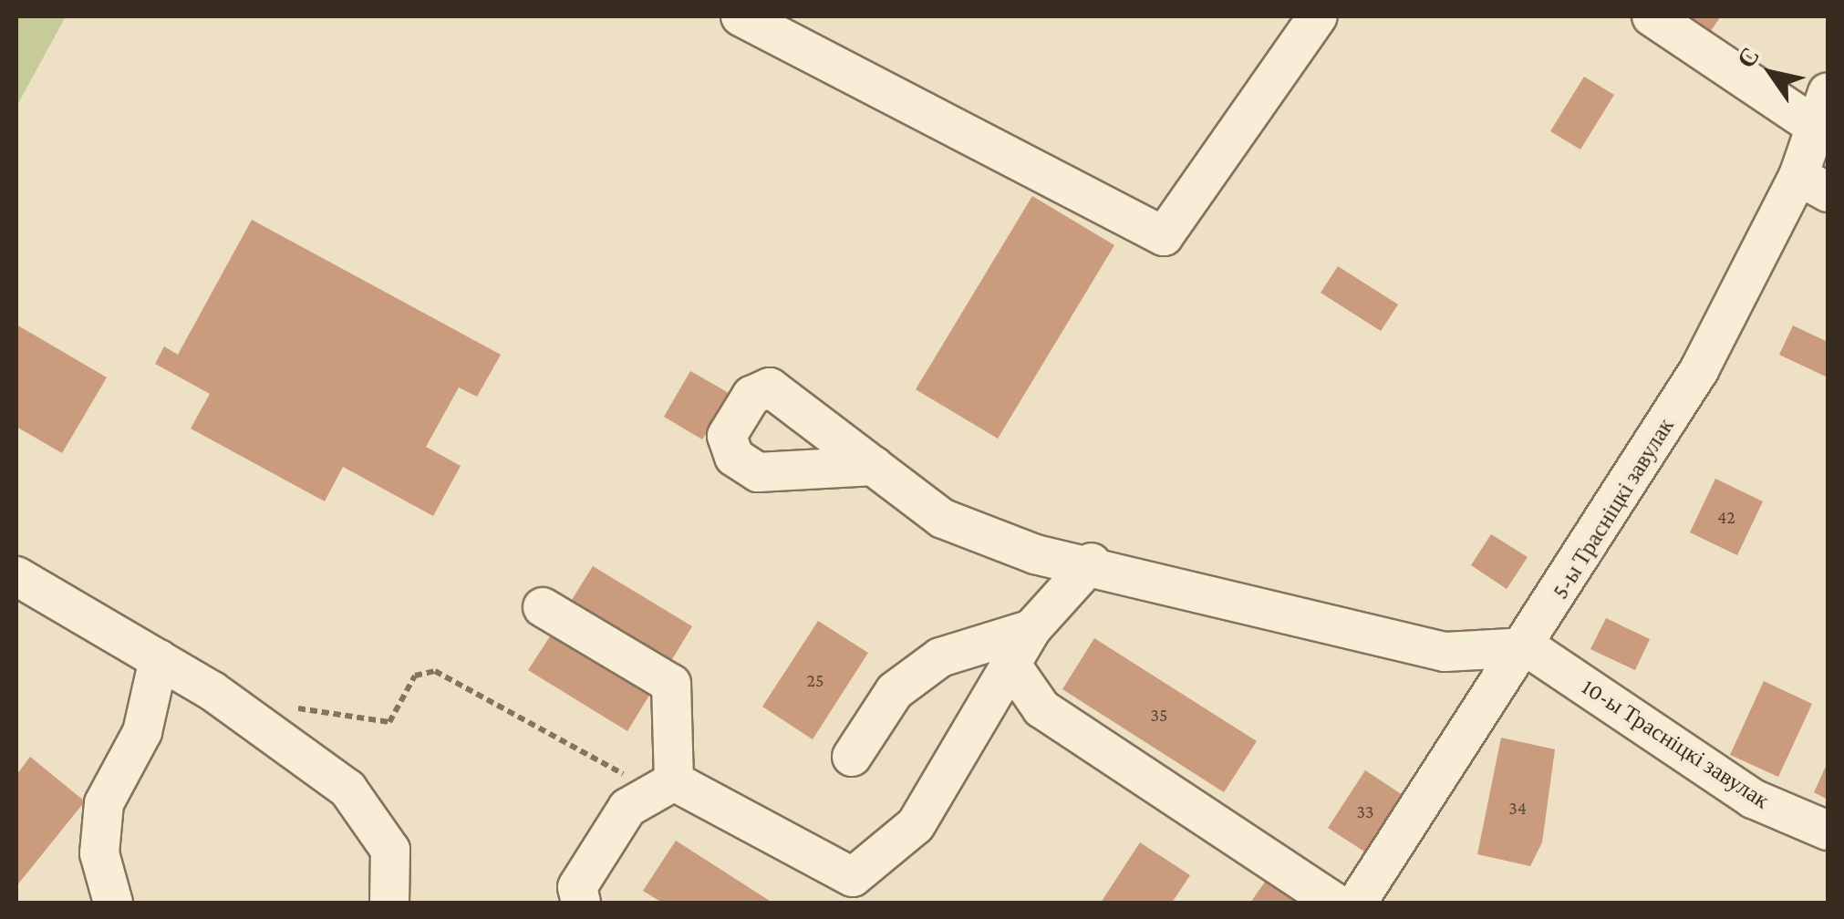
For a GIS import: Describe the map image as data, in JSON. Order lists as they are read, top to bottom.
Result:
{
  "streets": {
    "street": ["5-ы Трасніцкі завулак", "10-ы Трасніцкі завулак"]
  },
  "crossings": [
    ["5-ы Трасніцкі завулак", "10-ы Трасніцкі завулак"]
  ],
  "house_numbers": [
    "42",
    "25",
    "35",
    "34",
    "33"
  ],
  "north": "top left"
}
